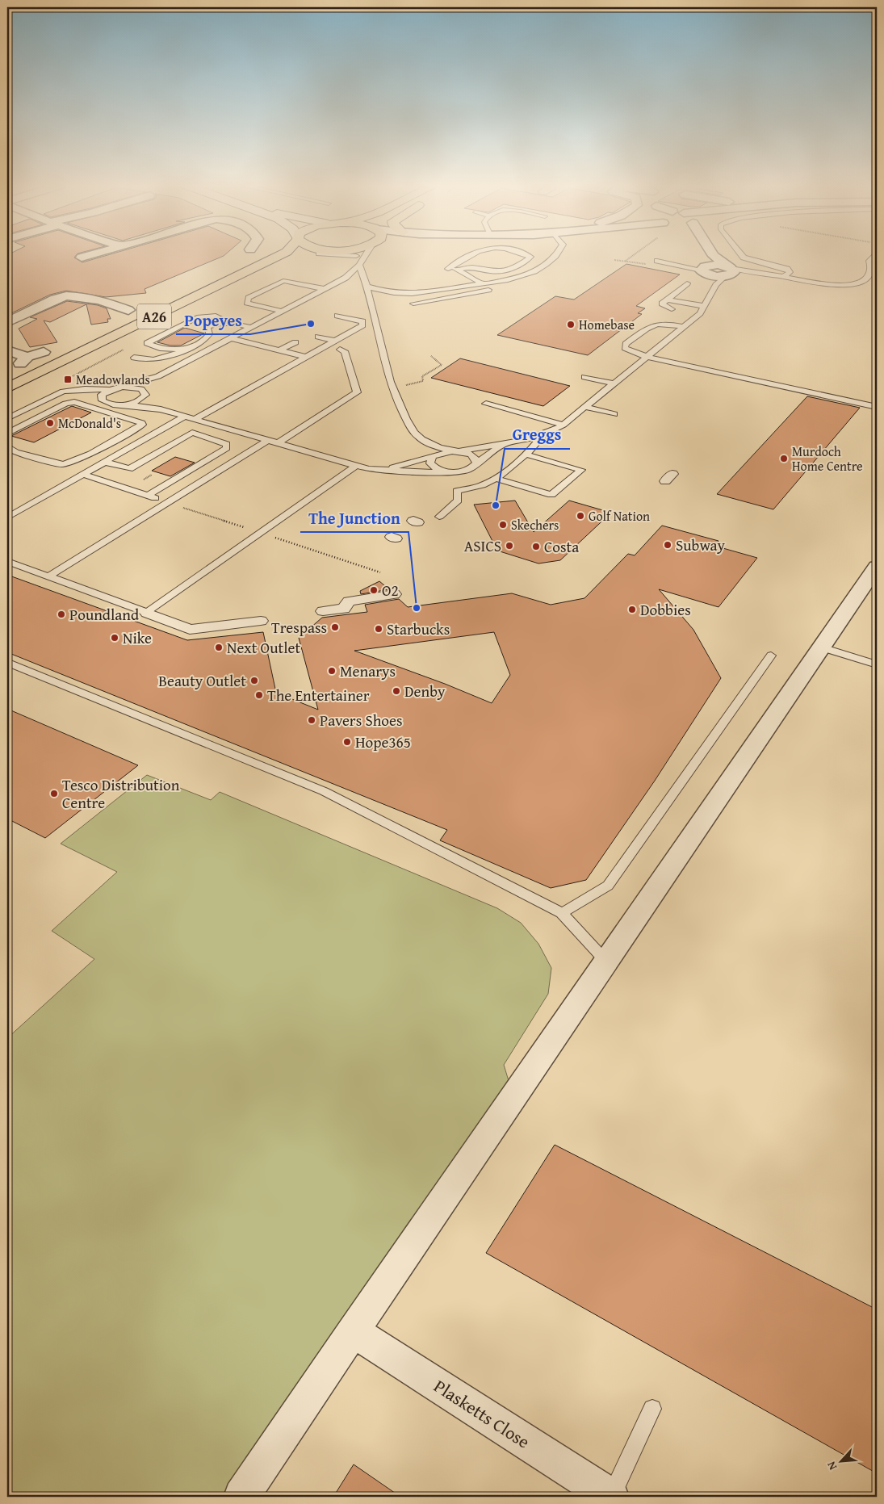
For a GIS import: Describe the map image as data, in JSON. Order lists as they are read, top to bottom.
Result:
{
  "streets": {
    "highway": ["A26"],
    "street": ["Plasketts Close"]
  },
  "places": {
    "other": [
      "Popeyes",
      "Homebase",
      "McDonald's",
      "Murdoch Home Centre",
      "Greggs",
      "Golf Nation",
      "Skechers",
      "Subway",
      "ASICS",
      "Costa",
      "O2",
      "The Junction",
      "Dobbies",
      "Poundland",
      "Trespass",
      "Starbucks",
      "Nike",
      "Next Outlet",
      "Menarys",
      "Beauty Outlet",
      "Denby",
      "The Entertainer",
      "Pavers Shoes",
      "Hope365",
      "Tesco Distribution Centre"
    ],
    "transit": ["Meadowlands"]
  },
  "north": "bottom left"
}
